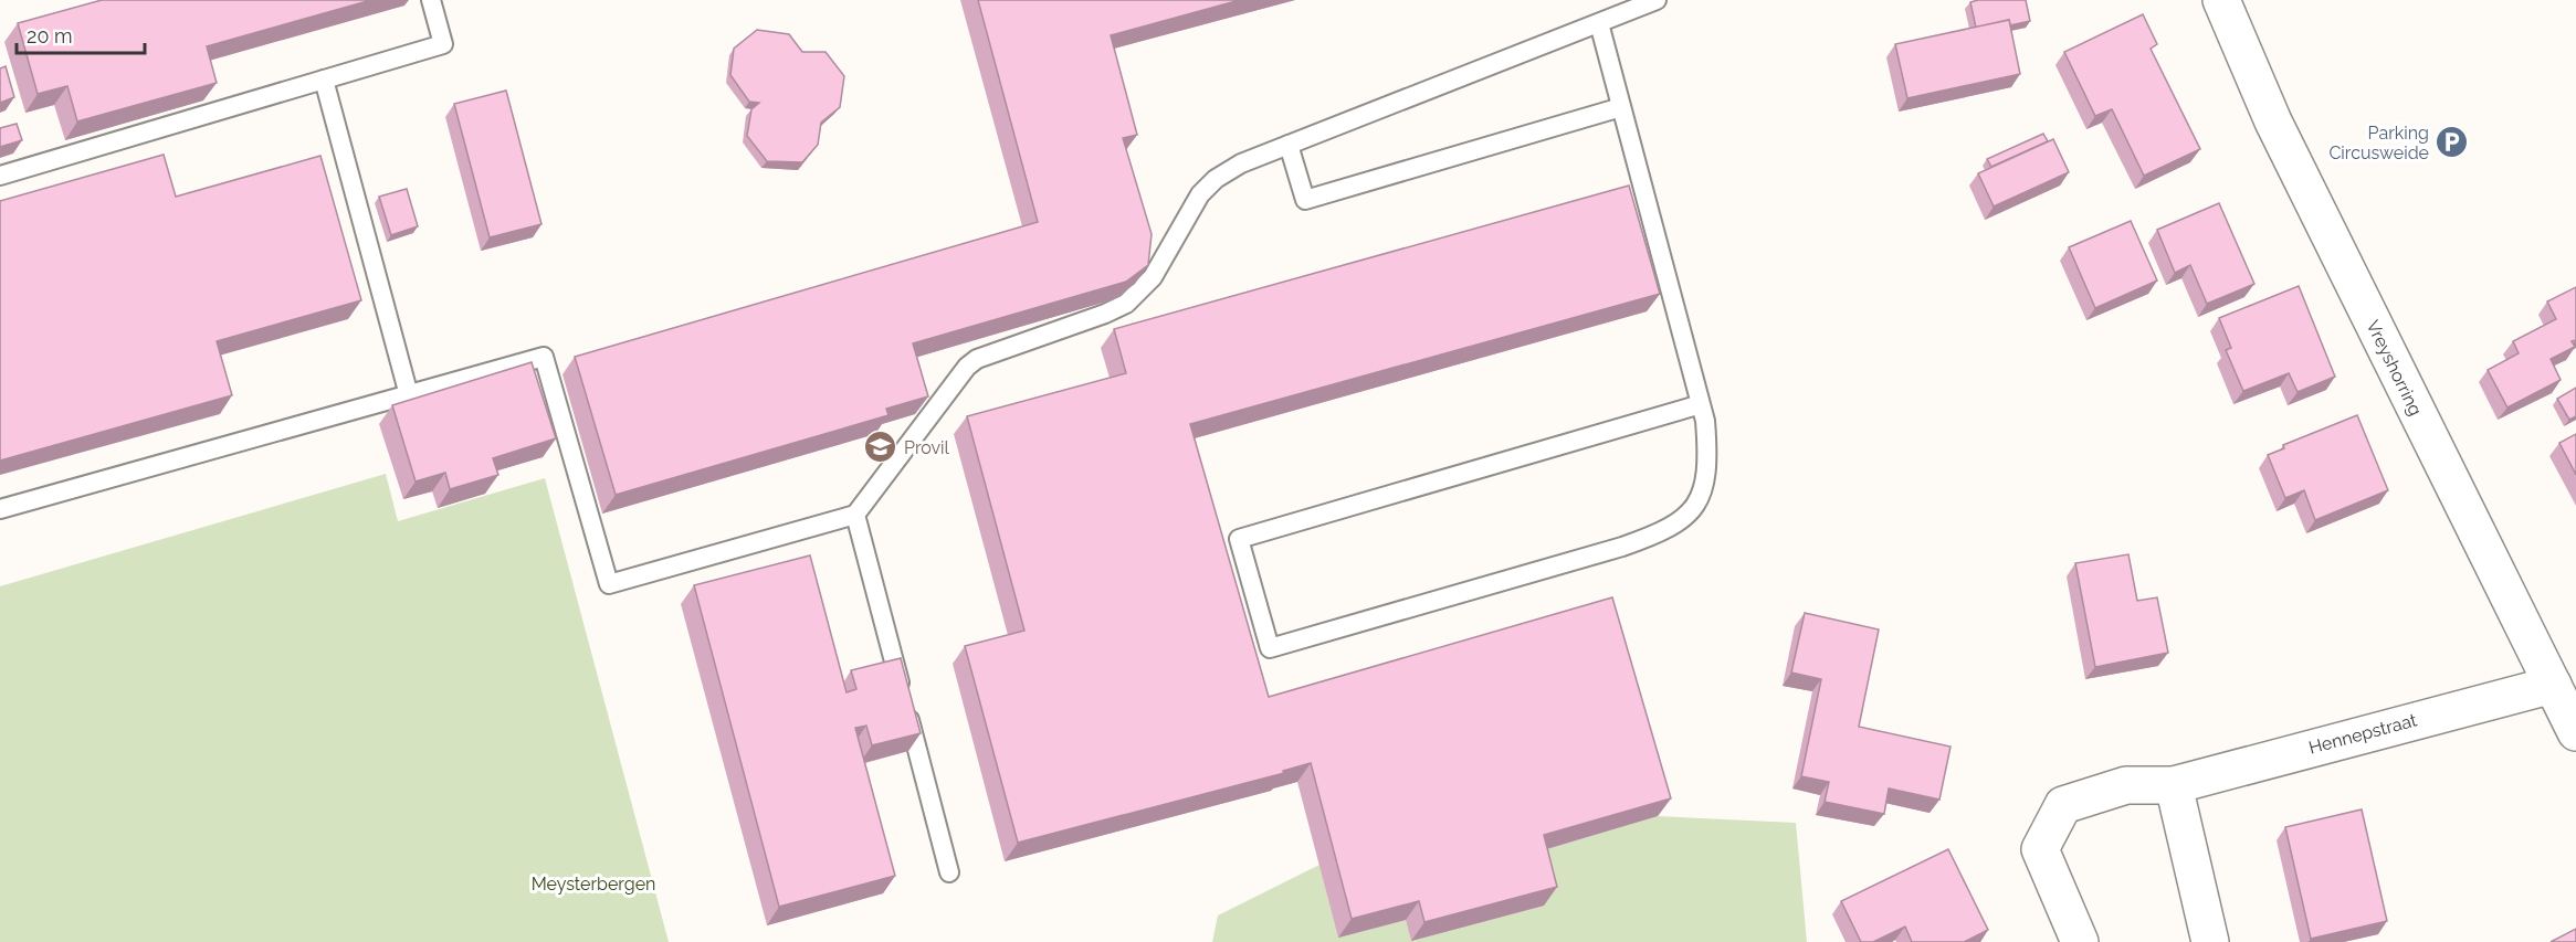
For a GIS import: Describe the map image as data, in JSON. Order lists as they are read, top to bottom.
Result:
{
  "streets": {
    "street": ["Vreyshorring", "Hennepstraat"]
  },
  "crossings": [
    ["Vreyshorring", "Hennepstraat"]
  ],
  "parks": ["Meysterbergen"],
  "places": {
    "parking": ["Parking Circusweide"],
    "school or university": ["Provil"]
  },
  "scale_bar": "20 m"
}
